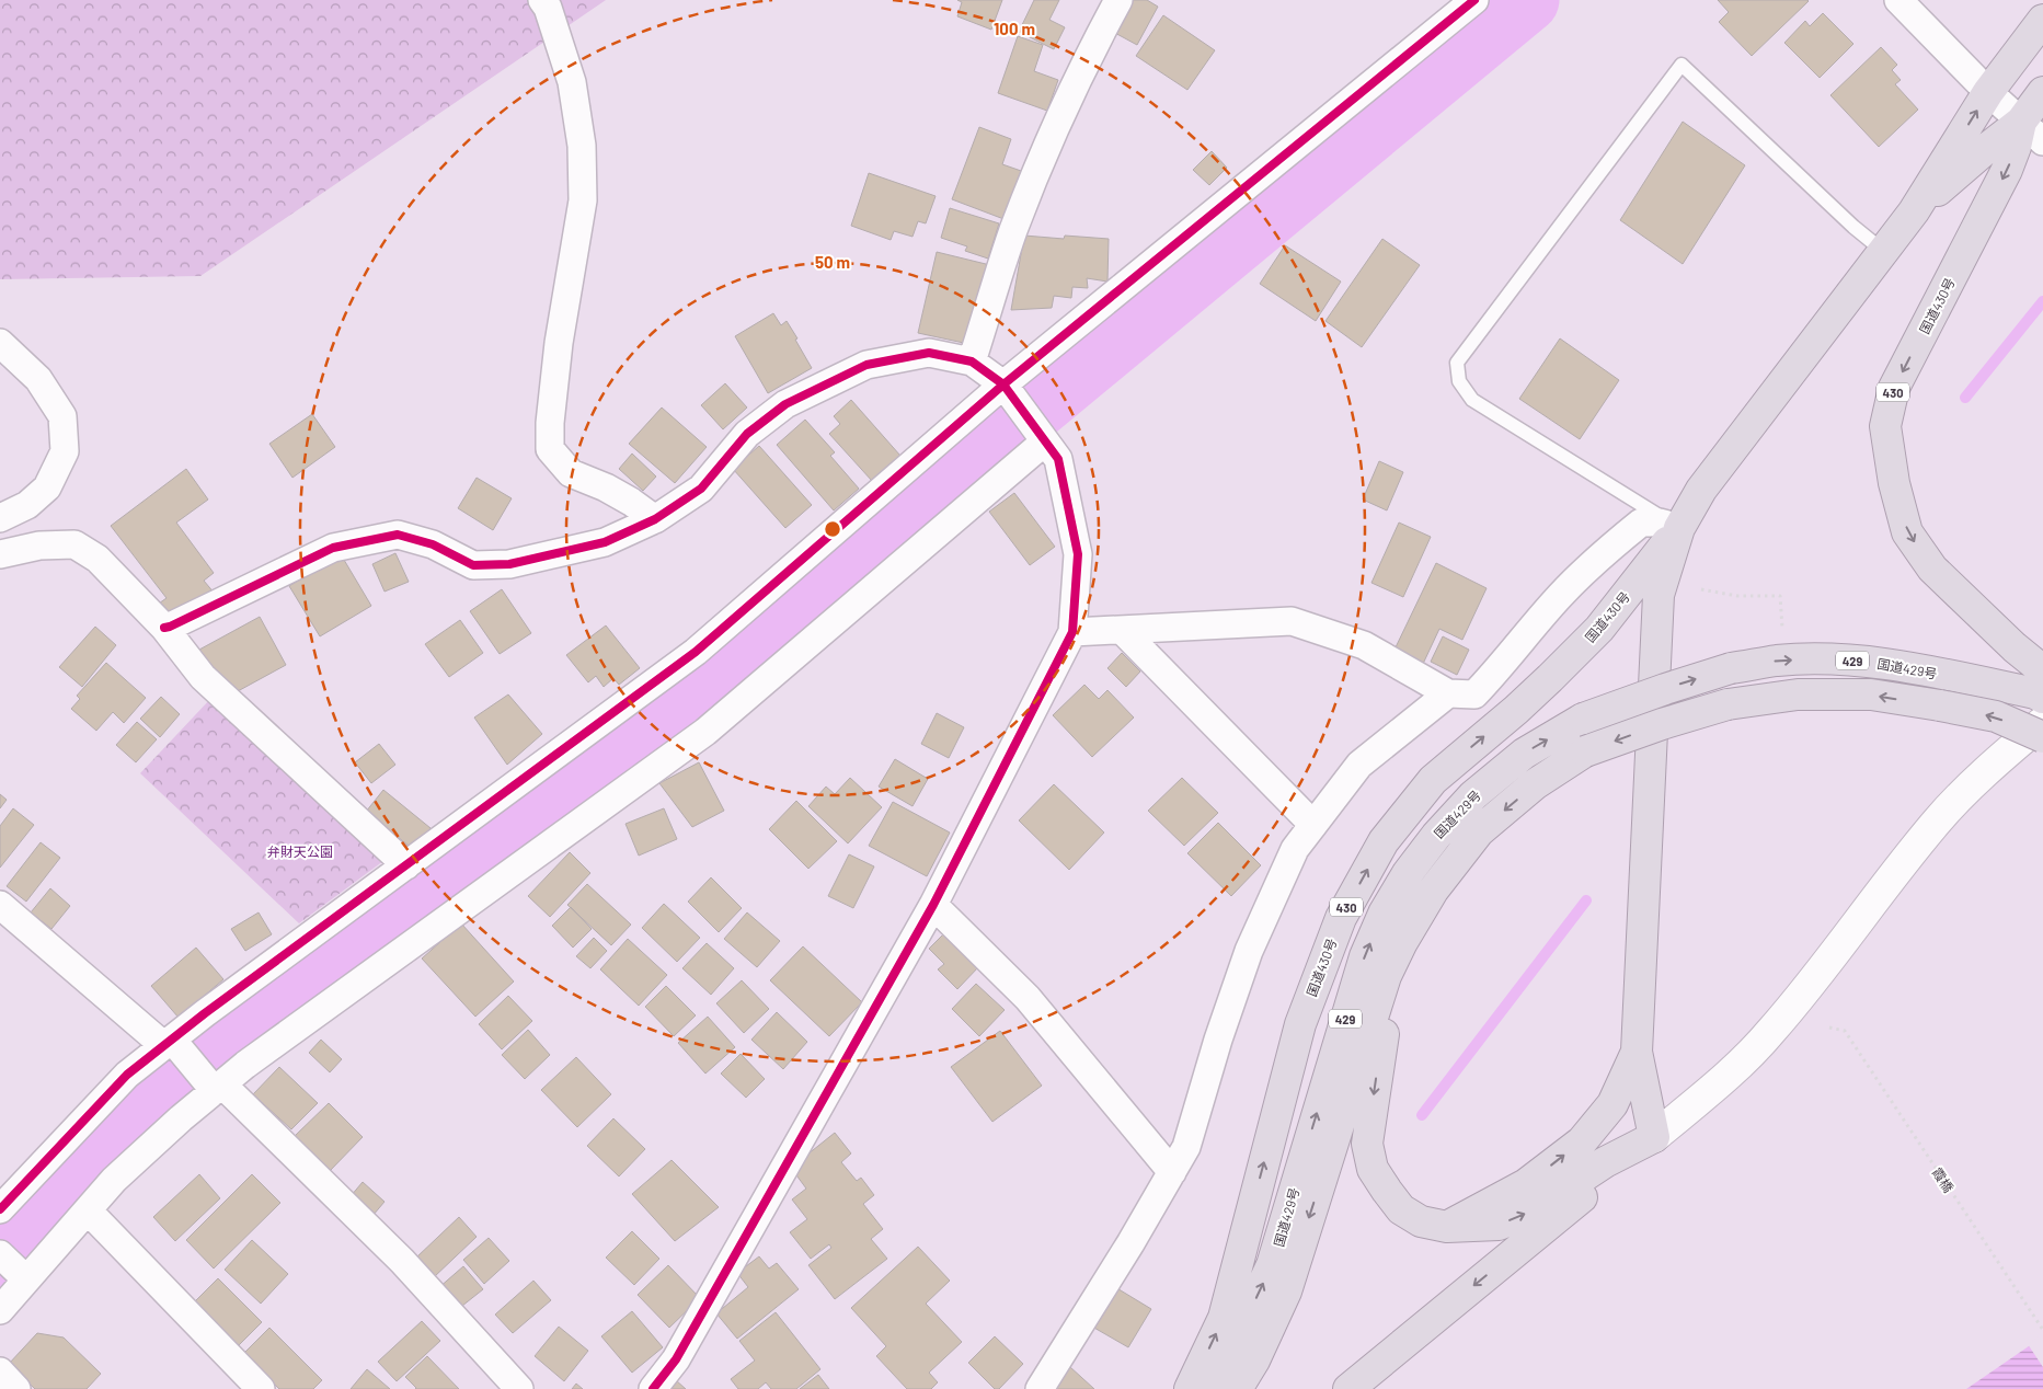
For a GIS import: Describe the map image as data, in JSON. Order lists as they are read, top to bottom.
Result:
{
  "streets": {
    "highway": [
      "国道430号",
      "430",
      "429",
      "国道429号"
    ],
    "path": ["霞橋"]
  },
  "crossings": [
    ["国道430号", "国道429号"]
  ],
  "parks": ["弁財天公園"],
  "rings": ["100 m", "50 m"]
}
